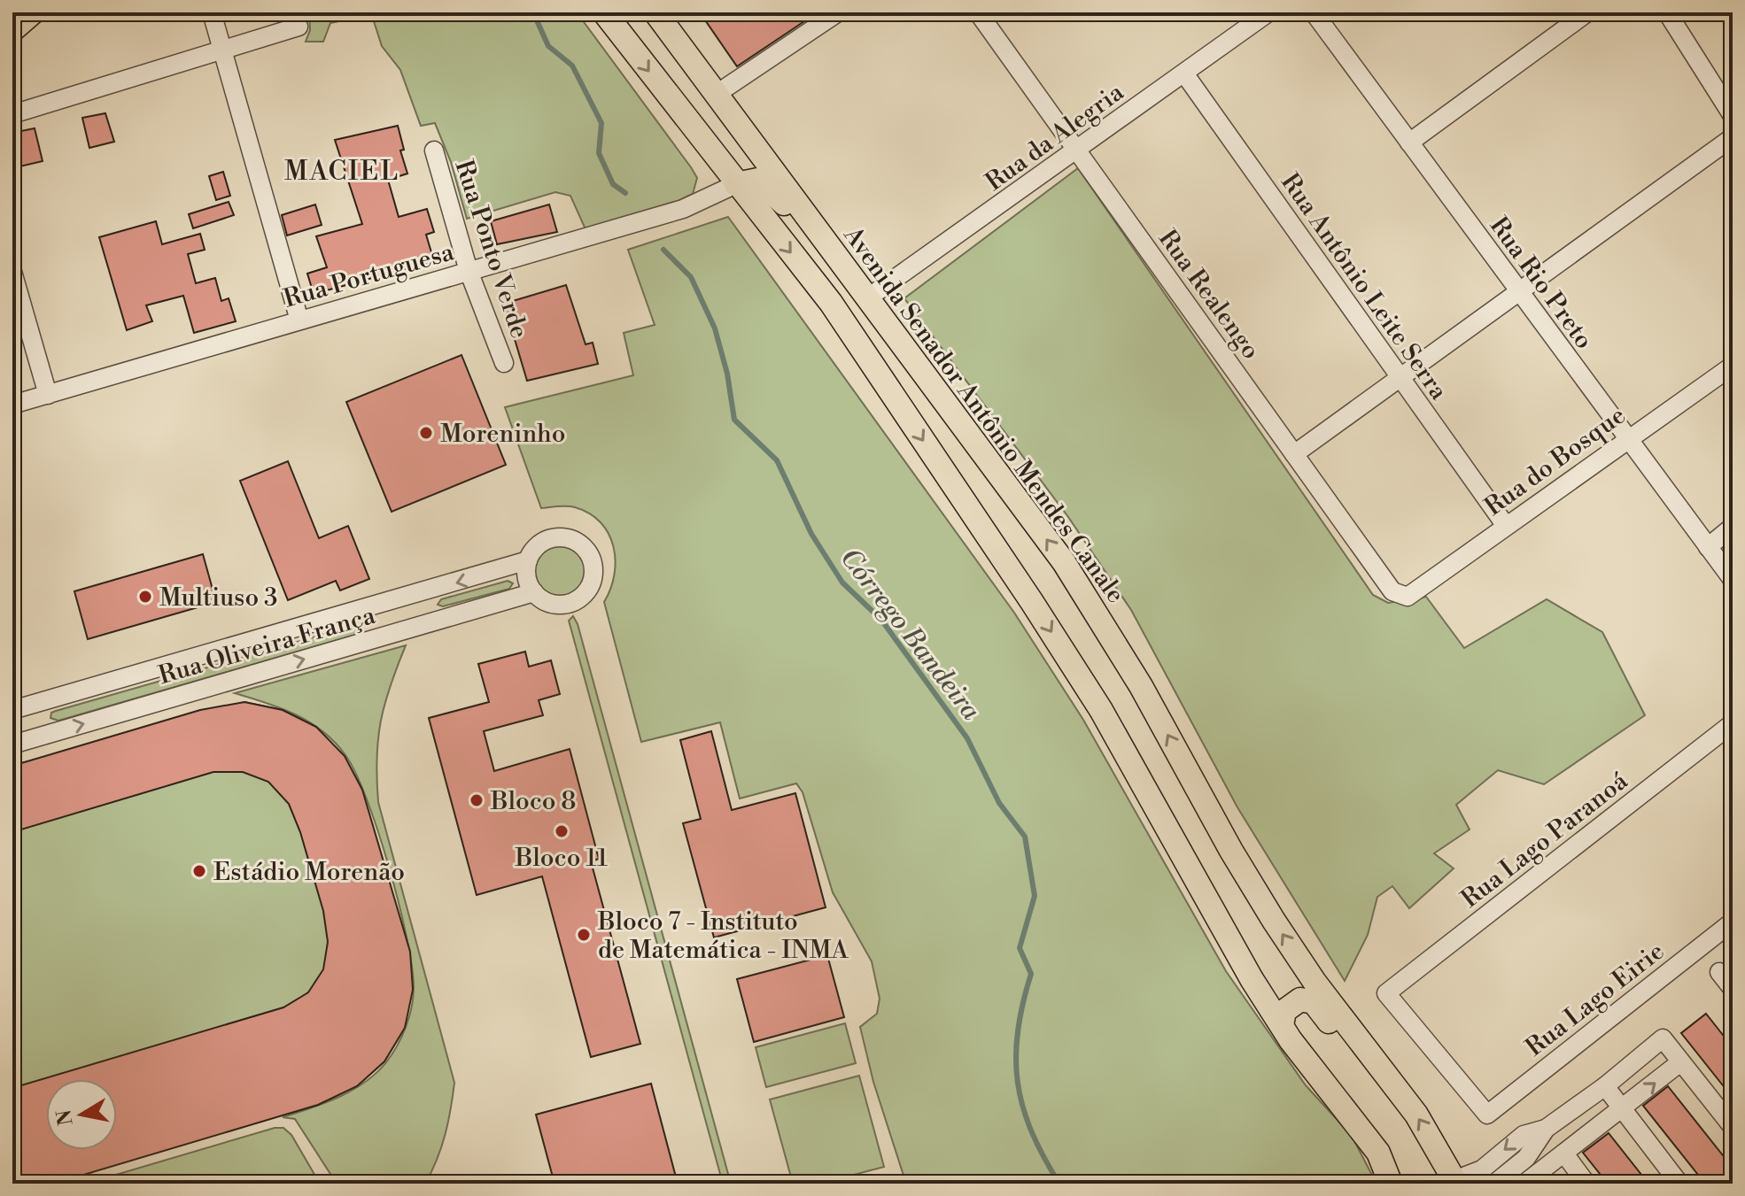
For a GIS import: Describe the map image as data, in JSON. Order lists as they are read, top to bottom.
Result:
{
  "streets": {
    "main road": ["Avenida Senador Antônio Mendes Canale"],
    "street": [
      "Rua da Alegria",
      "Rua Ponto Verde",
      "Rua Portuguesa",
      "Rua Rio Preto",
      "Rua Antônio Leite Serra",
      "Rua Realengo",
      "Rua do Bosque",
      "Rua Oliveira França",
      "Rua Lago Paranoá",
      "Rua Lago Eirie"
    ]
  },
  "crossings": [
    ["Rua da Alegria", "Rua Antônio Leite Serra"],
    ["Rua da Alegria", "Rua Realengo"],
    ["Rua da Alegria", "Avenida Senador Antônio Mendes Canale"],
    ["Rua Ponto Verde", "Rua Portuguesa"],
    ["Rua Rio Preto", "Rua do Bosque"],
    ["Rua Antônio Leite Serra", "Rua do Bosque"],
    ["Rua Realengo", "Rua do Bosque"],
    ["Rua Lago Paranoá", "Rua Lago Eirie"]
  ],
  "districts": ["MACIEL"],
  "water": ["Córrego Bandeira"],
  "places": [
    "Moreninho",
    "Multiuso 3",
    "Bloco 8",
    "Bloco 11",
    "Estádio Morenão",
    "Bloco 7 - Instituto de Matemática - INMA"
  ],
  "north": "left"
}
